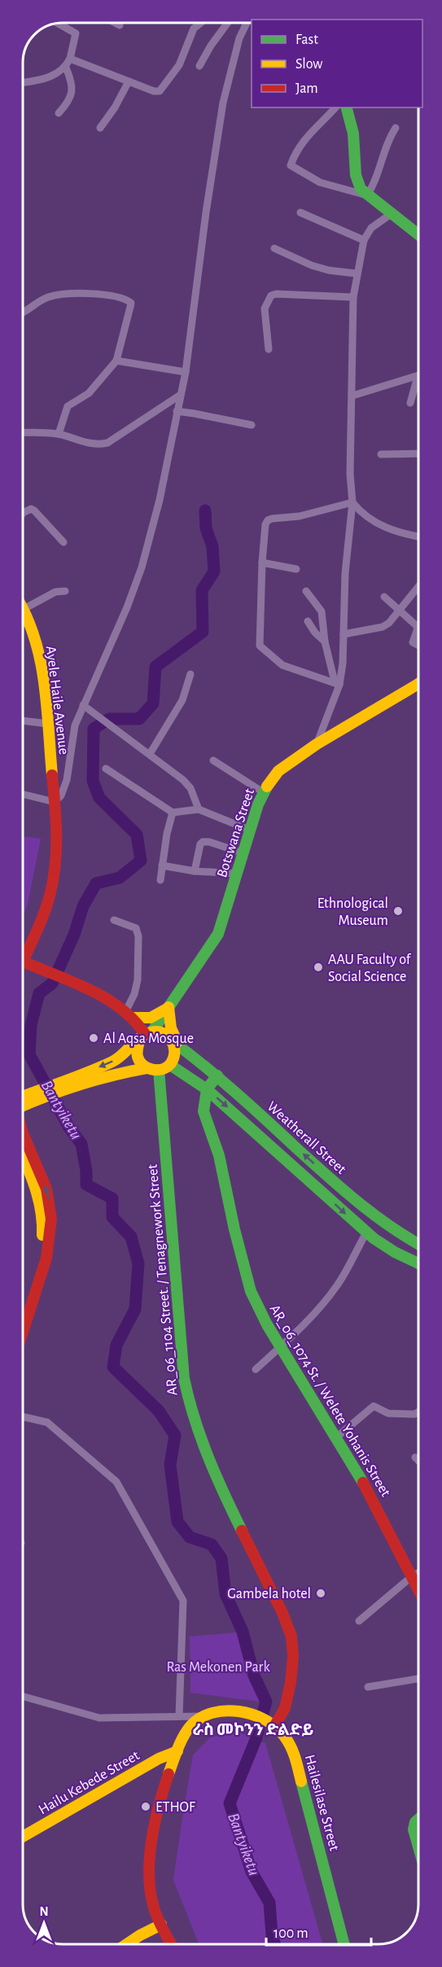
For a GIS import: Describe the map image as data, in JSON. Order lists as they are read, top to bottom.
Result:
{
  "streets": {
    "main road": [
      "Ayele Haile Avenue",
      "Botswana Street",
      "Weatherall Street",
      "AR_06_1104 Street. / Tenagnework Street",
      "AR_06_1074 St. / Welete Yohanis Street",
      "Hailu Kebede Street",
      "Hailesilase Street"
    ]
  },
  "crossings": [
    ["Botswana Street", "Weatherall Street"],
    ["Botswana Street", "AR_06_1104 Street. / Tenagnework Street"],
    ["Weatherall Street", "AR_06_1104 Street. / Tenagnework Street"],
    ["AR_06_1104 Street. / Tenagnework Street", "Hailesilase Street"],
    ["Hailu Kebede Street", "Hailesilase Street"]
  ],
  "districts": ["ራስ መኮንን ድልድይ"],
  "water": ["Bantyiketu"],
  "parks": ["Ras Mekonen Park"],
  "places": [
    "Ethnological Museum",
    "AAU Faculty of Social Science",
    "Al Aqsa Mosque",
    "Gambela hotel",
    "ETHOF"
  ],
  "legend": ["Fast", "Slow", "Jam"],
  "scale_bar": "100 m",
  "north": "top"
}
